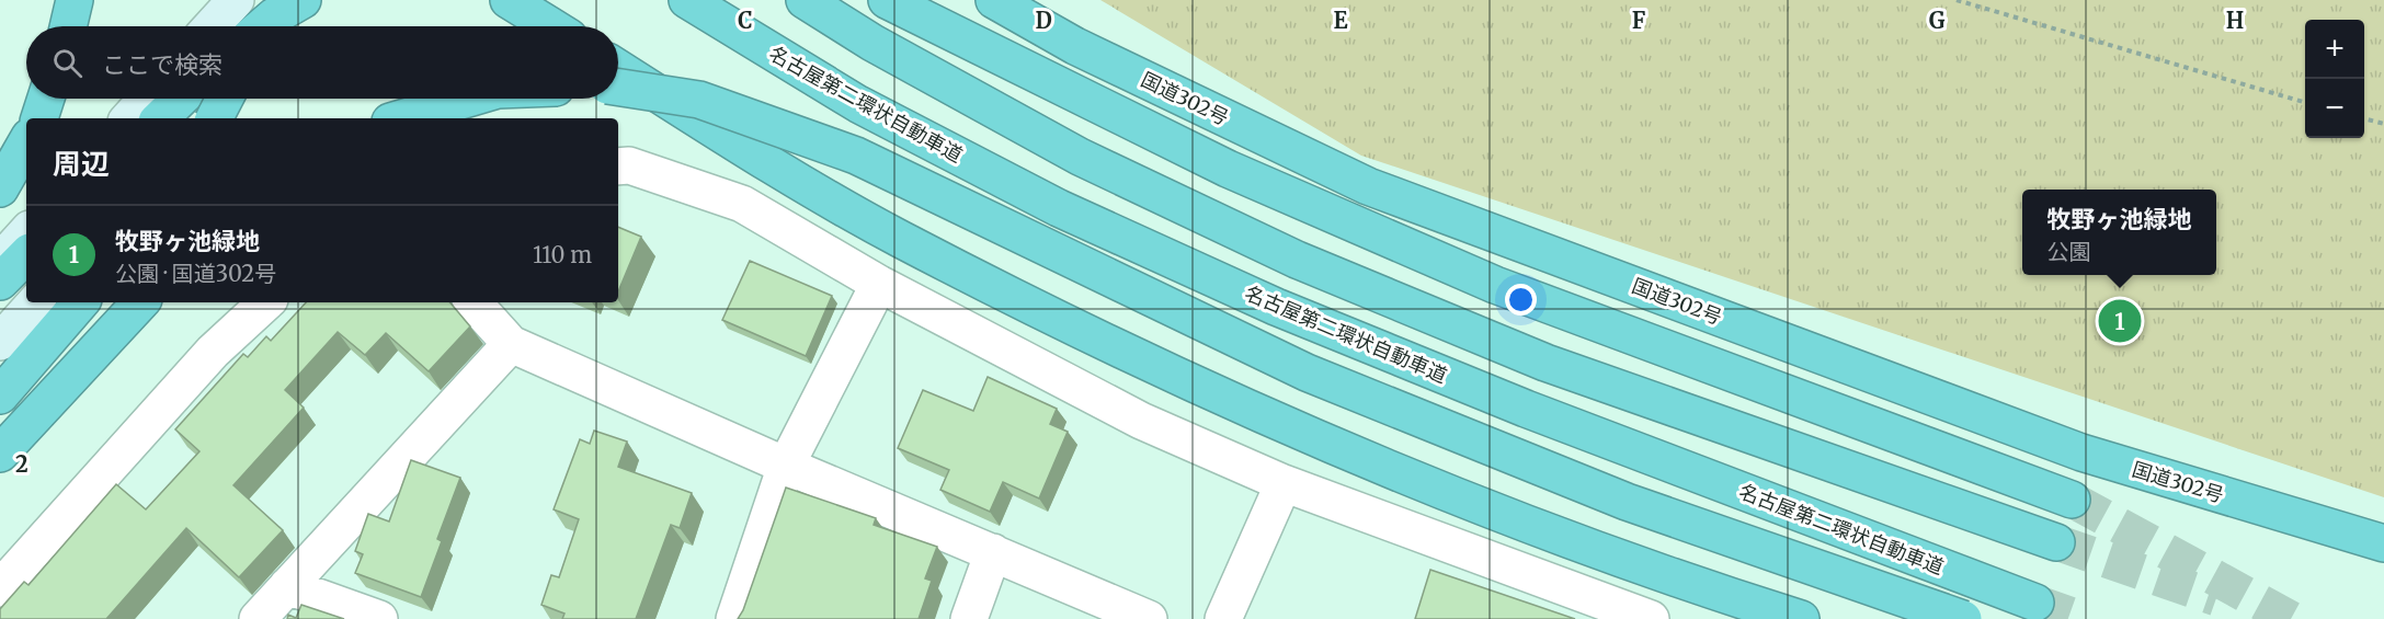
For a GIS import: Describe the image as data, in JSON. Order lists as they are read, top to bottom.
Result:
{
  "streets": {
    "highway": ["国道302号", "名古屋第二環状自動車道"]
  },
  "page": {
    "map_buttons": ["+", "−"],
    "search": "ここで検索",
    "heading": "周辺",
    "popup": ["牧野ヶ池緑地", "公園"],
    "list": [
      {
        "mark": "1",
        "name": "牧野ヶ池緑地",
        "note": "公園 · 国道302号",
        "value": "110 m"
      }
    ],
    "pins": "1"
  },
  "grid": {
    "columns": [
      "C",
      "D",
      "E",
      "F",
      "G",
      "H"
    ],
    "rows": ["2"]
  }
}
